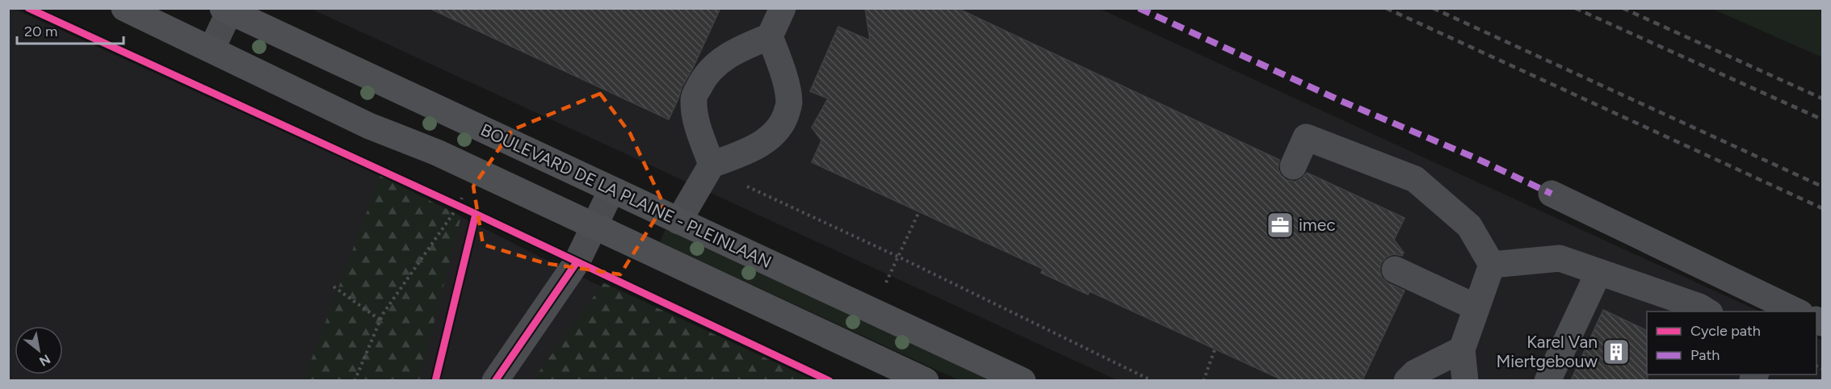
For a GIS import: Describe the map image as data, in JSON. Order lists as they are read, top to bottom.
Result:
{
  "streets": {
    "main road": ["BOULEVARD DE LA PLAINE - PLEINLAAN"]
  },
  "places": {
    "office": ["imec"],
    "building": ["Karel Van Miertgebouw"]
  },
  "legend": ["Cycle path", "Path"],
  "scale_bar": "20 m",
  "north": "bottom right"
}
